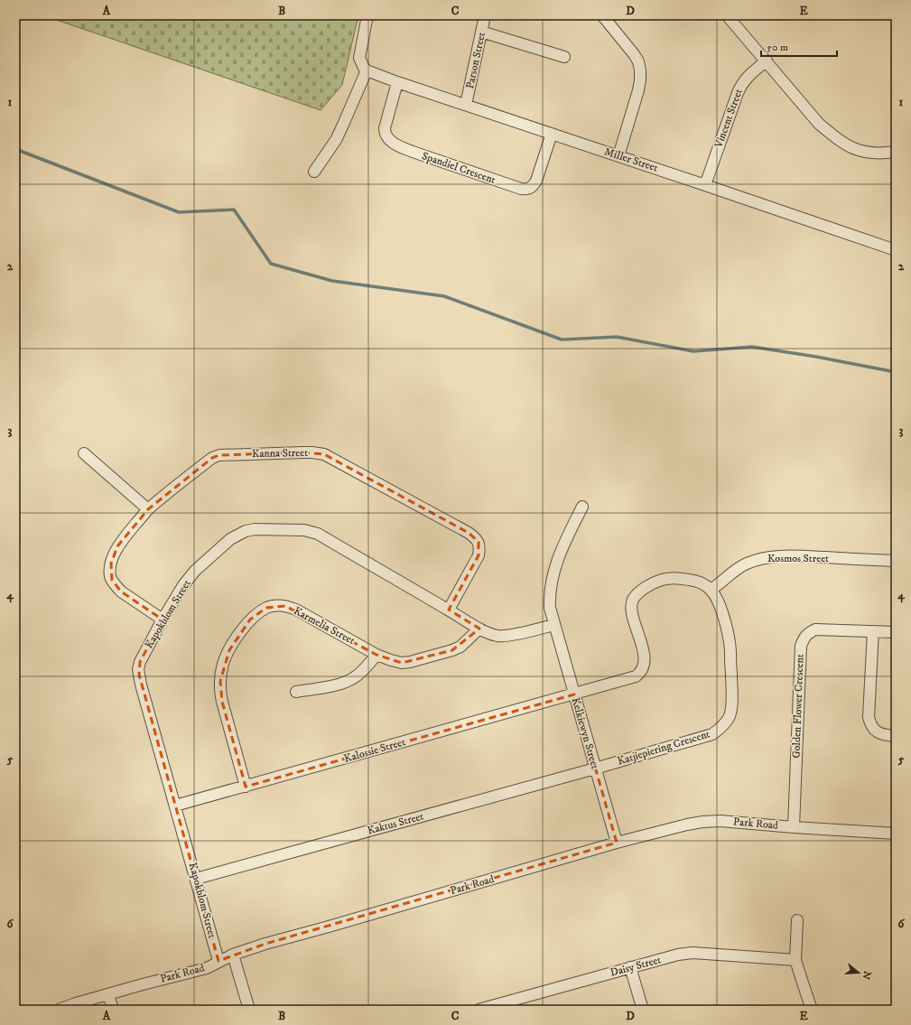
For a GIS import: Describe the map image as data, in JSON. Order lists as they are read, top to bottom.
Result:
{
  "streets": {
    "street": [
      "Parson Street",
      "Vincent Street",
      "Miller Street",
      "Spandiel Crescent",
      "Kanna Street",
      "Kosmos Street",
      "Kapokblom Street",
      "Karmelia Street",
      "Golden Flower Crescent",
      "Kelkiewyn Street",
      "Katjiepiering Crescent",
      "Kalossie Street",
      "Kaktus Street",
      "Park Road",
      "Daisy Street"
    ]
  },
  "crossings": [
    ["Parson Street", "Miller Street"],
    ["Vincent Street", "Miller Street"],
    ["Miller Street", "Spandiel Crescent"],
    ["Kanna Street", "Kapokblom Street"],
    ["Kosmos Street", "Katjiepiering Crescent"],
    ["Kapokblom Street", "Karmelia Street"],
    ["Kapokblom Street", "Kelkiewyn Street"],
    ["Kapokblom Street", "Kalossie Street"],
    ["Kapokblom Street", "Kaktus Street"],
    ["Kapokblom Street", "Park Road"],
    ["Karmelia Street", "Kalossie Street"],
    ["Golden Flower Crescent", "Park Road"],
    ["Kelkiewyn Street", "Katjiepiering Crescent"],
    ["Kelkiewyn Street", "Kalossie Street"],
    ["Kelkiewyn Street", "Kaktus Street"],
    ["Kelkiewyn Street", "Park Road"],
    ["Katjiepiering Crescent", "Kaktus Street"]
  ],
  "scale_bar": "50 m",
  "north": "right",
  "grid": {
    "columns": [
      "A",
      "B",
      "C",
      "D",
      "E"
    ],
    "rows": [
      "1",
      "2",
      "3",
      "4",
      "5",
      "6"
    ]
  }
}
